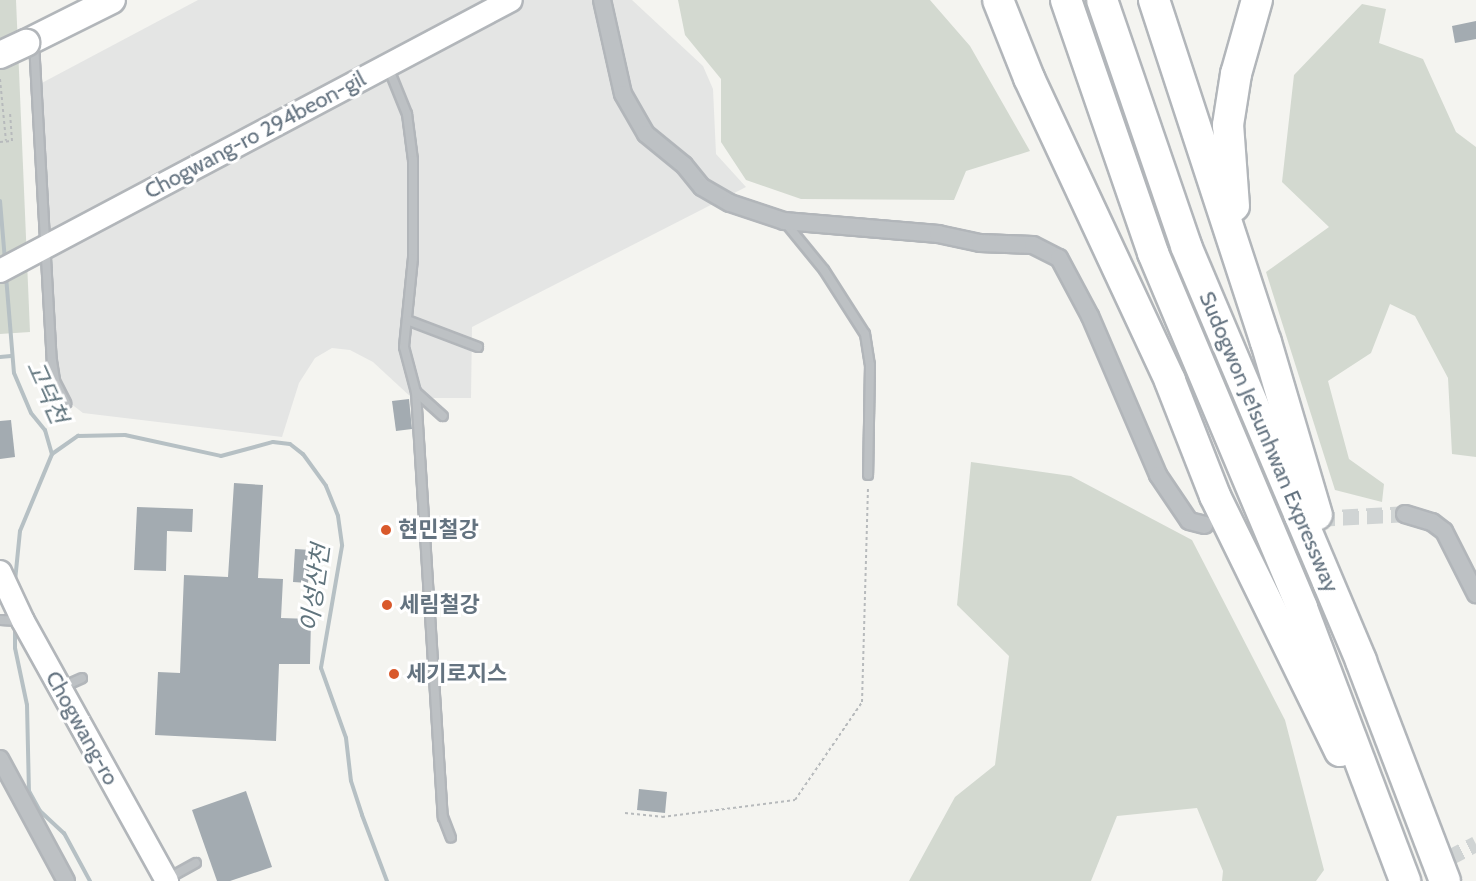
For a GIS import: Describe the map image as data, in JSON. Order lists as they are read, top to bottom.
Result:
{
  "streets": {
    "highway": ["Sudogwon Je1sunhwan Expressway"],
    "street": ["Chogwang-ro 294beon-gil", "Chogwang-ro"]
  },
  "water": ["고덕천", "이성산천"],
  "places": ["현민철강", "세림철강", "세기로지스"]
}
